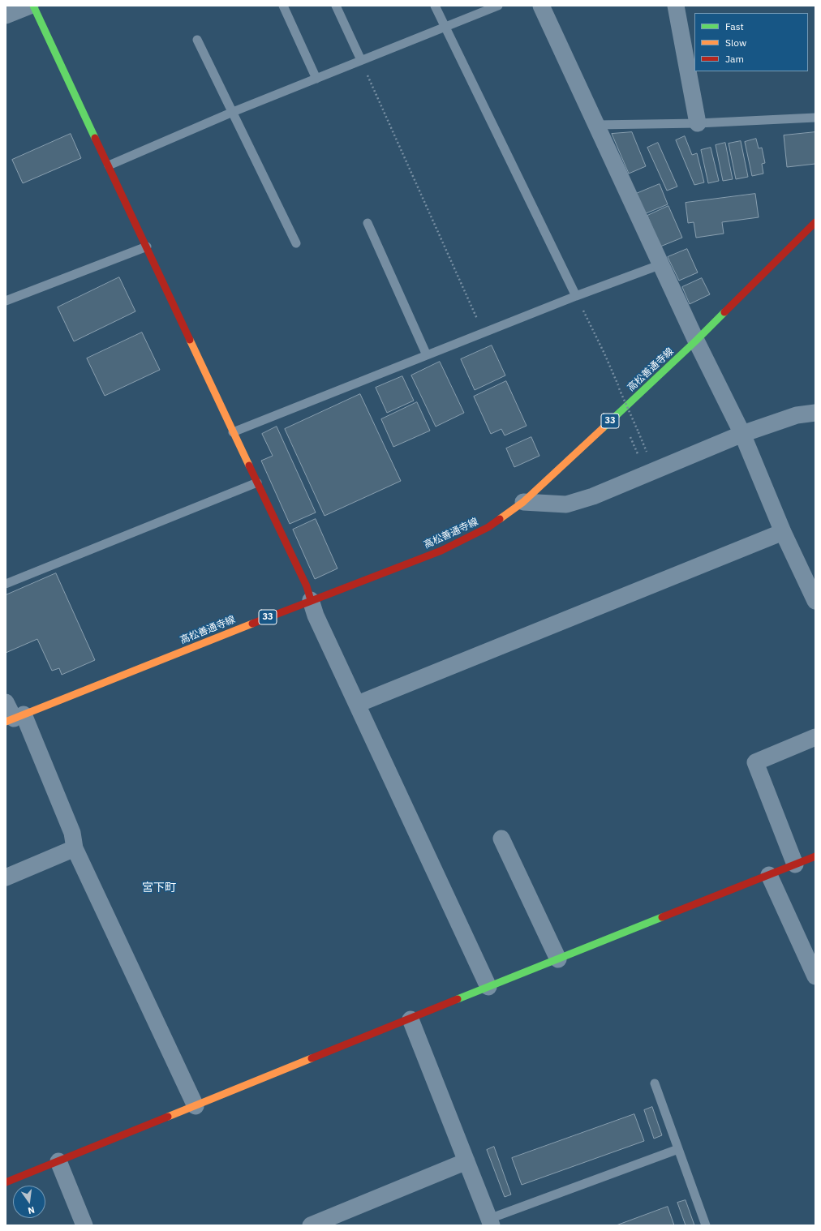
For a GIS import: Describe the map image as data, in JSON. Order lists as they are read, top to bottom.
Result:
{
  "streets": {
    "street": ["高松善通寺線", "33"]
  },
  "districts": ["宮下町"],
  "legend": ["Fast", "Slow", "Jam"],
  "north": "bottom"
}
